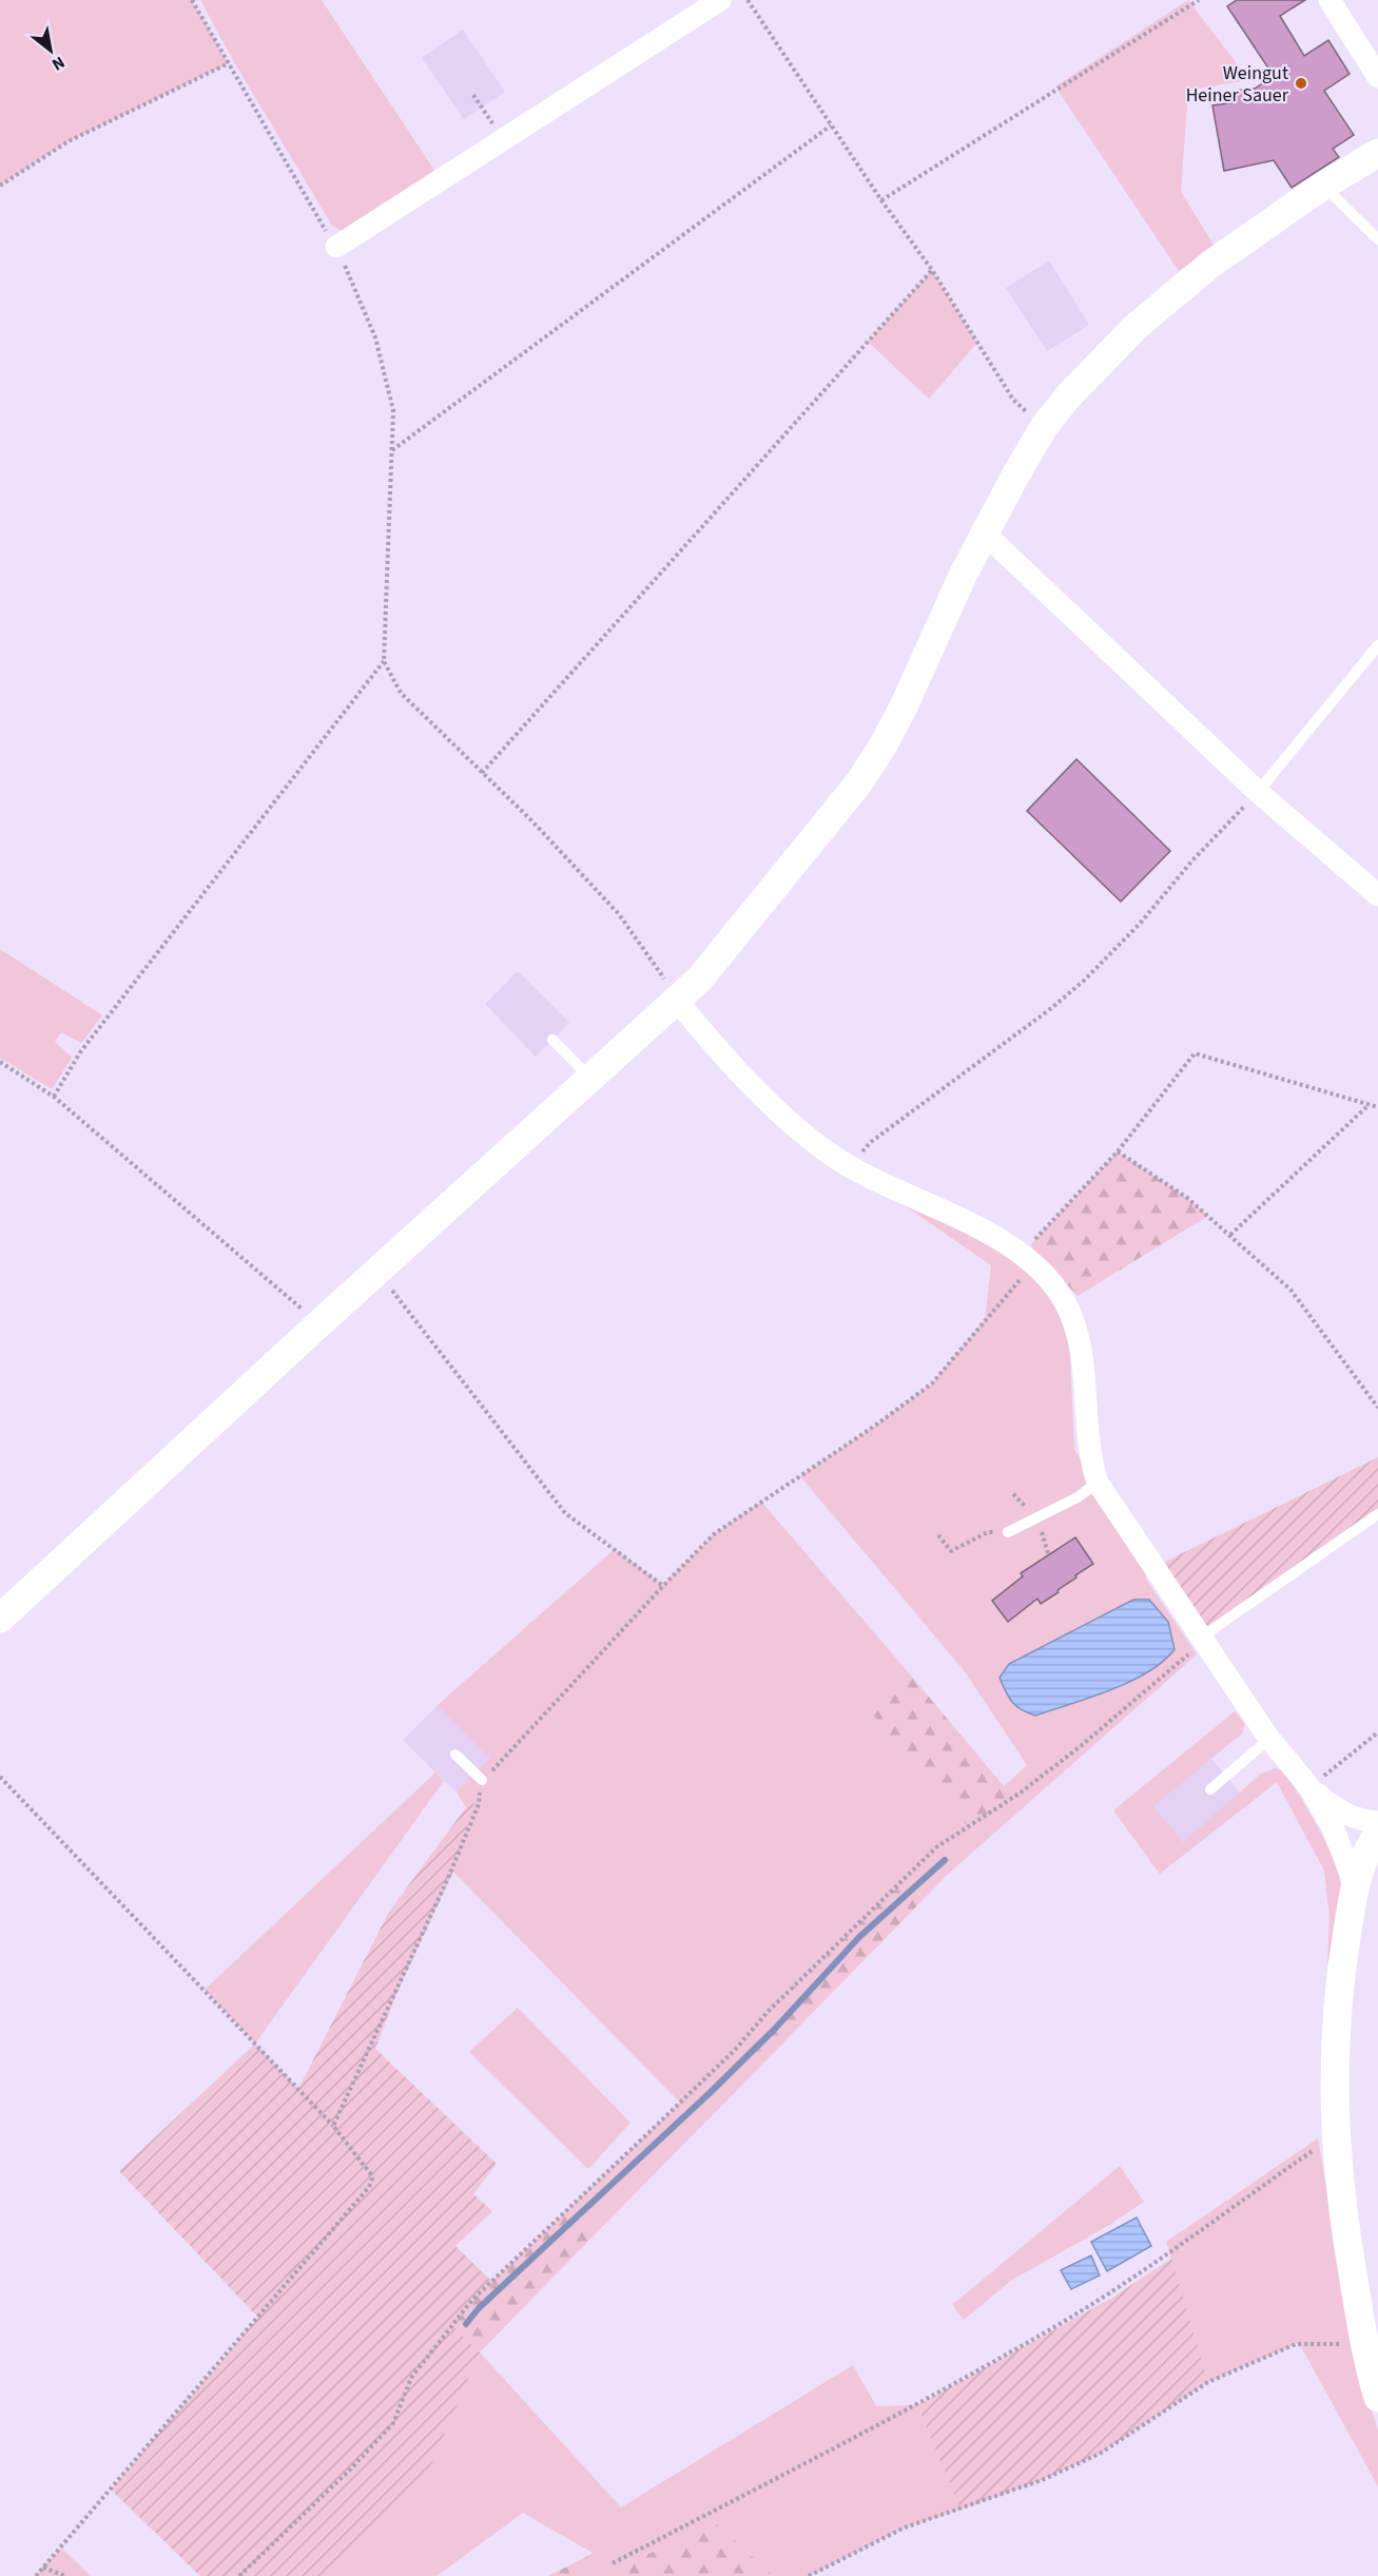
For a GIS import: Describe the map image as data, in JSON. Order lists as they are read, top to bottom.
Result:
{
  "places": ["Weingut Heiner Sauer"],
  "north": "bottom right"
}
